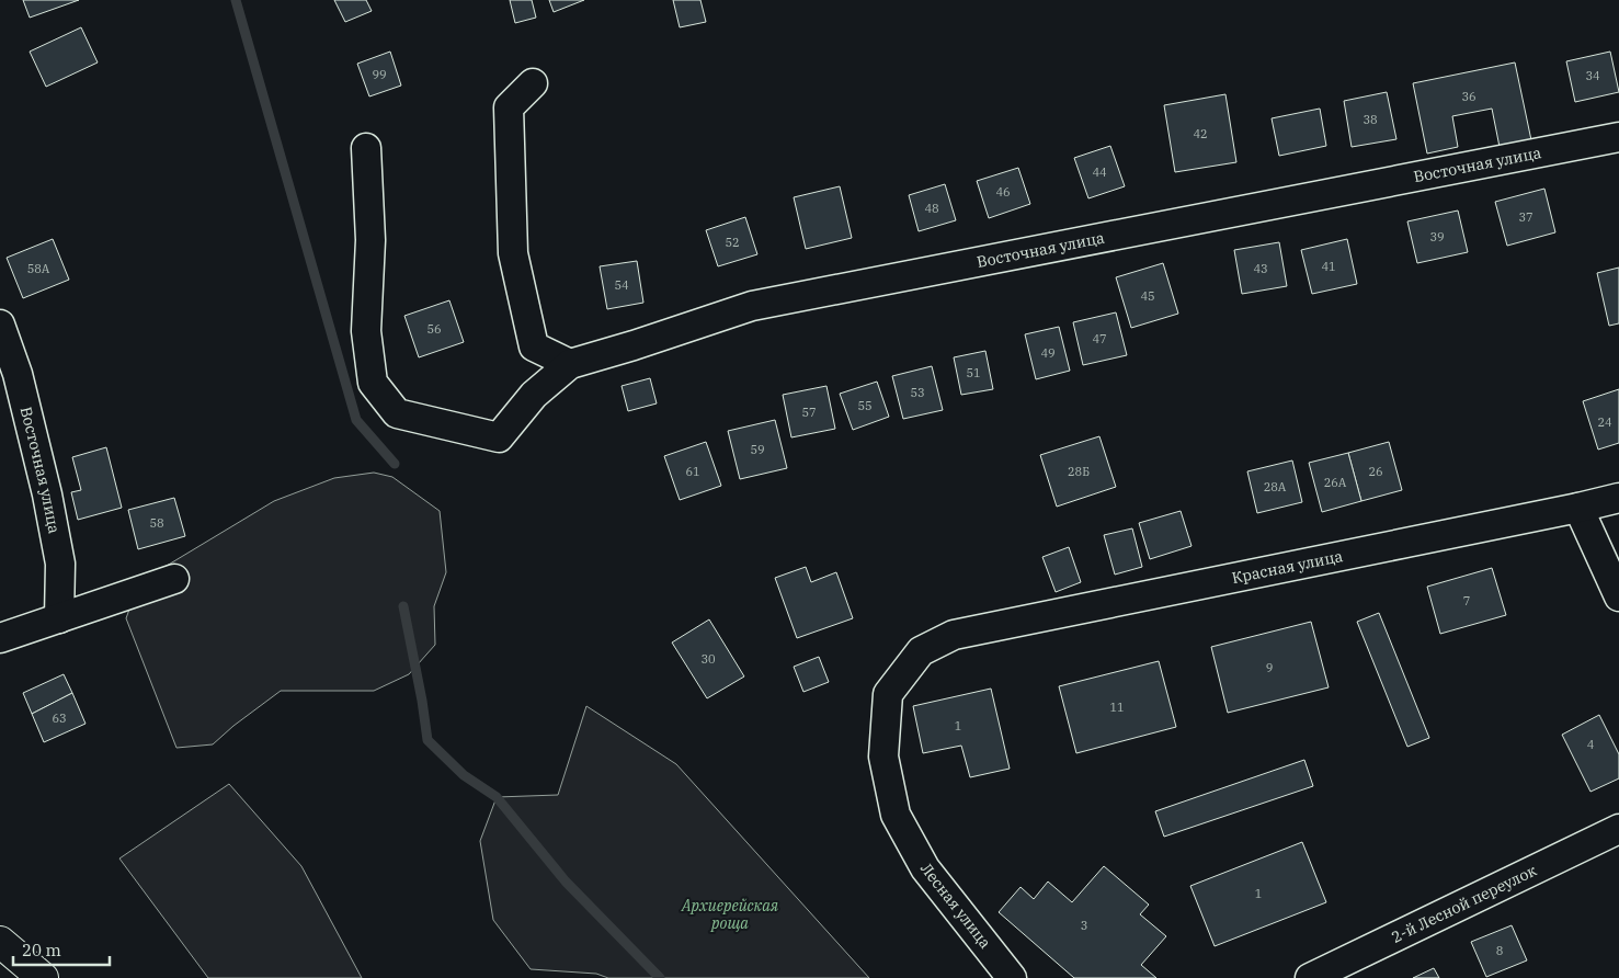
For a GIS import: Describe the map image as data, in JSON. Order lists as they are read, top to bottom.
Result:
{
  "streets": {
    "street": [
      "Восточная улица",
      "Красная улица",
      "2-й Лесной переулок",
      "Лесная улица"
    ]
  },
  "crossings": [
    ["Красная улица", "Лесная улица"]
  ],
  "parks": ["Архиерейская роща"],
  "house_numbers": [
    "99",
    "34",
    "36",
    "38",
    "42",
    "44",
    "46",
    "48",
    "37",
    "39",
    "52",
    "41",
    "58А",
    "43",
    "54",
    "45",
    "56",
    "47",
    "49",
    "51",
    "53",
    "55",
    "57",
    "24",
    "59",
    "61",
    "28Б",
    "26",
    "26А",
    "28А",
    "58",
    "7",
    "30",
    "9",
    "11",
    "63",
    "1",
    "4",
    "1",
    "3",
    "8"
  ],
  "scale_bar": "20 m"
}
